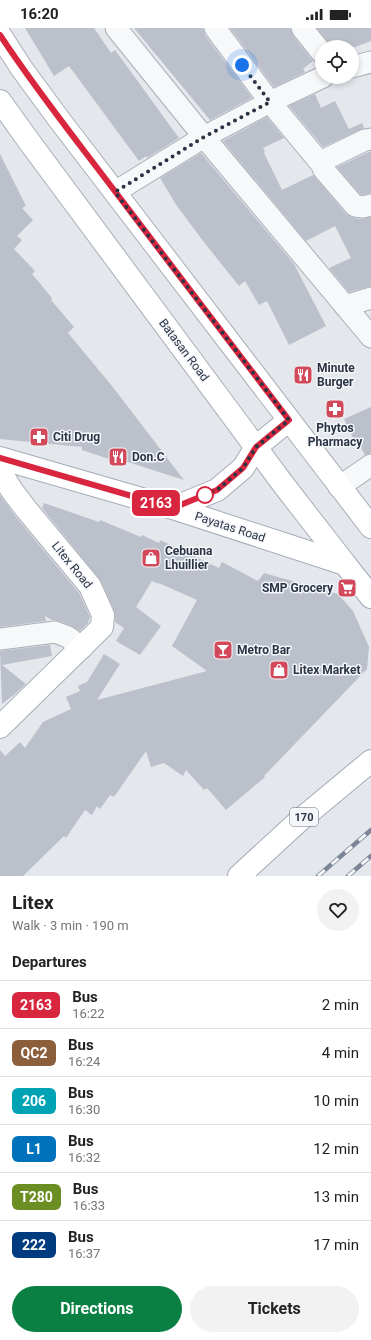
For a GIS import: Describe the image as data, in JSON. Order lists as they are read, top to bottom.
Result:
{
  "streets": {
    "main road": [
      "Batasan Road",
      "Payatas Road",
      "Litex Road",
      "170"
    ]
  },
  "crossings": [
    ["Batasan Road", "Payatas Road"]
  ],
  "places": {
    "restaurant": ["Minute Burger", "Don.C"],
    "pharmacy": ["Phytos Pharmacy", "Citi Drug"],
    "shop": ["Cebuana Lhuillier", "Litex Market"],
    "supermarket": ["SMP Grocery"],
    "bar": ["Metro Bar"]
  },
  "lines": ["bus line 2163"],
  "page": {
    "status": "16:20",
    "on_map": "2163",
    "heading": [
      ["Litex", "Walk · 3 min · 190 m"],
      "Departures"
    ],
    "list": [
      {
        "mark": "2163",
        "name": "Bus",
        "note": "16:22",
        "value": "2 min"
      },
      {
        "mark": "QC2",
        "name": "Bus",
        "note": "16:24",
        "value": "4 min"
      },
      {
        "mark": "206",
        "name": "Bus",
        "note": "16:30",
        "value": "10 min"
      },
      {
        "mark": "L1",
        "name": "Bus",
        "note": "16:32",
        "value": "12 min"
      },
      {
        "mark": "T280",
        "name": "Bus",
        "note": "16:33",
        "value": "13 min"
      },
      {
        "mark": "222",
        "name": "Bus",
        "note": "16:37",
        "value": "17 min"
      }
    ],
    "buttons": ["Directions", "Tickets"]
  }
}
